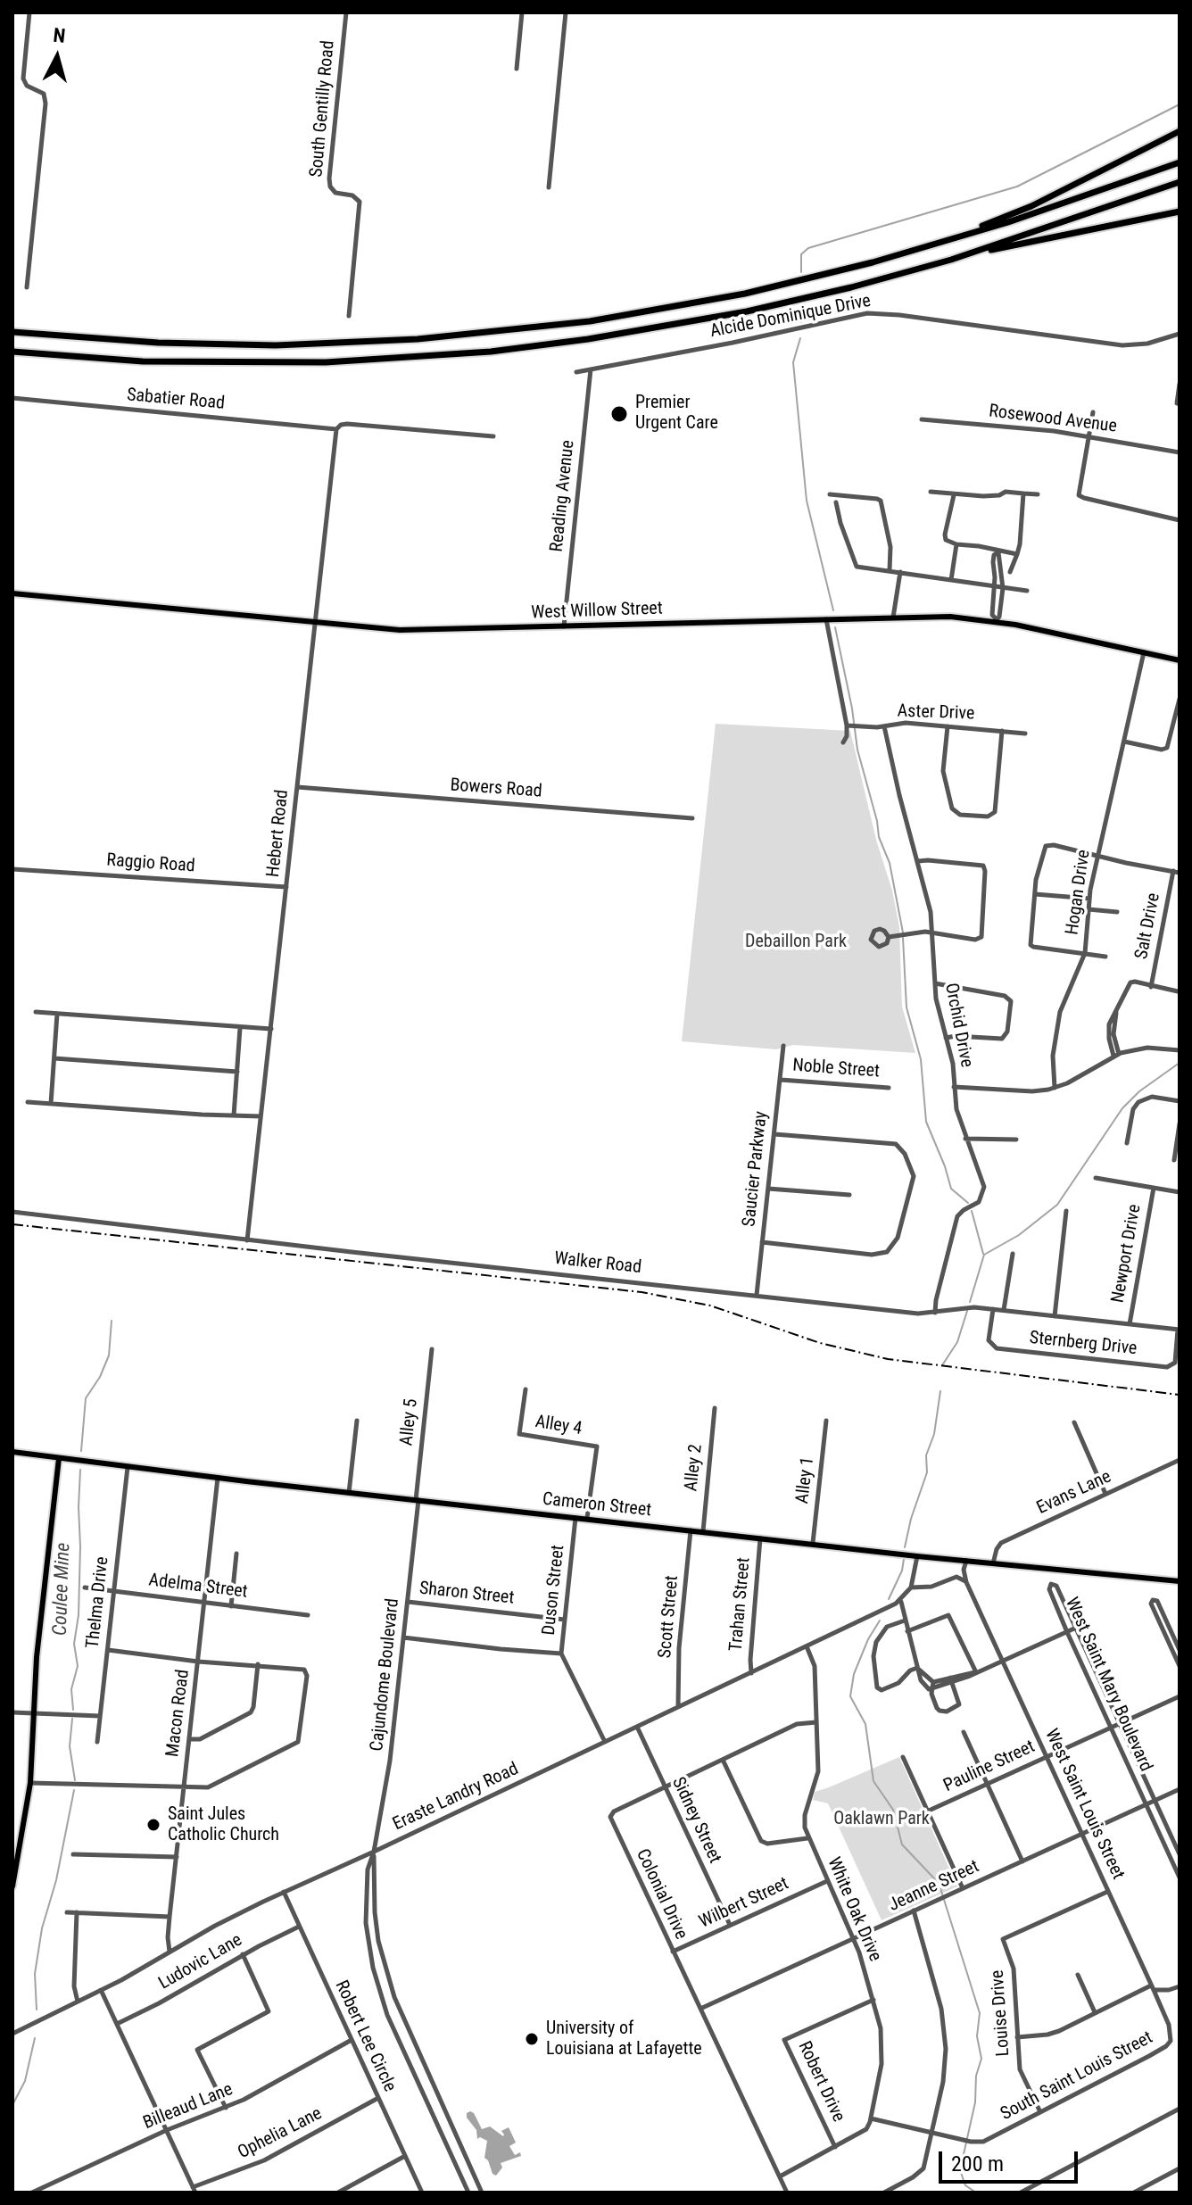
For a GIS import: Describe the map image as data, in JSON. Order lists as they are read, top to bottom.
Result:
{
  "streets": {
    "main road": ["West Willow Street", "Cameron Street"],
    "street": [
      "South Gentilly Road",
      "Alcide Dominique Drive",
      "Sabatier Road",
      "Rosewood Avenue",
      "Reading Avenue",
      "Aster Drive",
      "Bowers Road",
      "Hebert Road",
      "Raggio Road",
      "Hogan Drive",
      "Salt Drive",
      "Orchid Drive",
      "Noble Street",
      "Saucier Parkway",
      "Newport Drive",
      "Walker Road",
      "Sternberg Drive",
      "Alley 5",
      "Alley 4",
      "Alley 2",
      "Alley 1",
      "Evans Lane",
      "Adelma Street",
      "Duson Street",
      "Sharon Street",
      "Thelma Drive",
      "Trahan Street",
      "Scott Street",
      "Cajundome Boulevard",
      "West Saint Mary Boulevard",
      "Macon Road",
      "Pauline Street",
      "Eraste Landry Road",
      "West Saint Louis Street",
      "Sidney Street",
      "Jeanne Street",
      "Colonial Drive",
      "Wilbert Street",
      "White Oak Drive",
      "Ludovic Lane",
      "Louise Drive",
      "Robert Lee Circle",
      "South Saint Louis Street",
      "Robert Drive",
      "Billeaud Lane",
      "Ophelia Lane"
    ]
  },
  "crossings": [
    ["Alcide Dominique Drive", "Reading Avenue"],
    ["Sabatier Road", "Hebert Road"],
    ["Reading Avenue", "West Willow Street"],
    ["West Willow Street", "Hebert Road"],
    ["West Willow Street", "Hogan Drive"],
    ["Aster Drive", "Orchid Drive"],
    ["Bowers Road", "Hebert Road"],
    ["Hebert Road", "Raggio Road"],
    ["Hebert Road", "Walker Road"],
    ["Orchid Drive", "Walker Road"],
    ["Noble Street", "Saucier Parkway"],
    ["Saucier Parkway", "Walker Road"],
    ["Newport Drive", "Walker Road"],
    ["Walker Road", "Sternberg Drive"],
    ["Alley 5", "Cameron Street"],
    ["Alley 5", "Cajundome Boulevard"],
    ["Alley 4", "Cameron Street"],
    ["Alley 2", "Cameron Street"],
    ["Alley 1", "Cameron Street"],
    ["Evans Lane", "Cameron Street"],
    ["Cameron Street", "Duson Street"],
    ["Cameron Street", "Thelma Drive"],
    ["Cameron Street", "Trahan Street"],
    ["Cameron Street", "Scott Street"],
    ["Cameron Street", "Cajundome Boulevard"],
    ["Cameron Street", "Macon Road"],
    ["Cameron Street", "Eraste Landry Road"],
    ["Adelma Street", "Thelma Drive"],
    ["Adelma Street", "Macon Road"],
    ["Duson Street", "Sharon Street"],
    ["Duson Street", "Eraste Landry Road"],
    ["Sharon Street", "Cajundome Boulevard"],
    ["Trahan Street", "Eraste Landry Road"],
    ["Scott Street", "Eraste Landry Road"],
    ["Cajundome Boulevard", "Eraste Landry Road"],
    ["West Saint Mary Boulevard", "Pauline Street"],
    ["West Saint Mary Boulevard", "Jeanne Street"],
    ["Macon Road", "Eraste Landry Road"],
    ["Pauline Street", "West Saint Louis Street"],
    ["Eraste Landry Road", "Sidney Street"],
    ["Eraste Landry Road", "White Oak Drive"],
    ["Eraste Landry Road", "Robert Lee Circle"],
    ["West Saint Louis Street", "Jeanne Street"],
    ["West Saint Louis Street", "Louise Drive"],
    ["West Saint Louis Street", "South Saint Louis Street"],
    ["Sidney Street", "Colonial Drive"],
    ["Sidney Street", "Wilbert Street"],
    ["Jeanne Street", "Colonial Drive"],
    ["Jeanne Street", "White Oak Drive"],
    ["Colonial Drive", "Wilbert Street"],
    ["Colonial Drive", "White Oak Drive"],
    ["Wilbert Street", "White Oak Drive"],
    ["White Oak Drive", "South Saint Louis Street"],
    ["White Oak Drive", "Robert Drive"],
    ["Ludovic Lane", "Robert Lee Circle"],
    ["Louise Drive", "South Saint Louis Street"],
    ["Robert Lee Circle", "Billeaud Lane"],
    ["Robert Lee Circle", "Ophelia Lane"]
  ],
  "water": ["Coulee Mine"],
  "parks": ["Debaillon Park", "Oaklawn Park"],
  "places": ["Premier Urgent Care", "Saint Jules Catholic Church", "University of Louisiana at Lafayette"],
  "scale_bar": "200 m",
  "north": "top"
}
